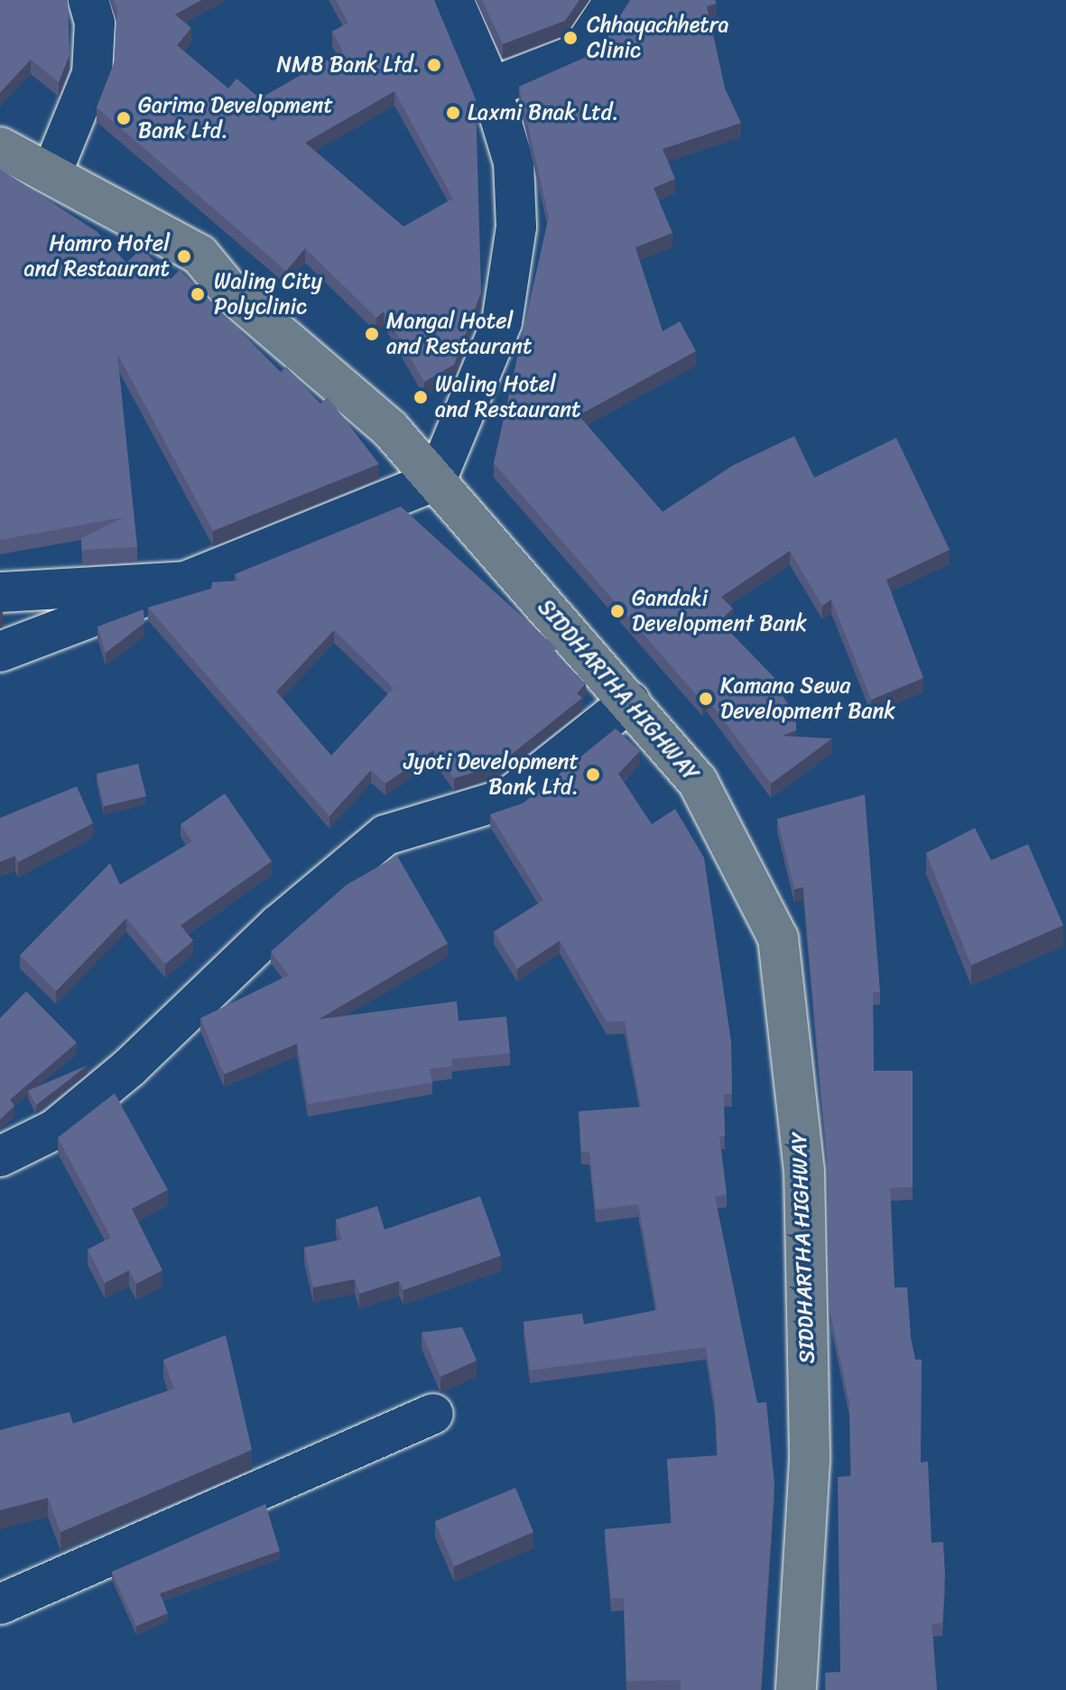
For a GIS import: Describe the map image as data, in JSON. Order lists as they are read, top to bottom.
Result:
{
  "streets": {
    "highway": ["SIDDHARTHA HIGHWAY"]
  },
  "places": [
    "Chhayachhetra Clinic",
    "NMB Bank Ltd.",
    "Laxmi Bnak Ltd.",
    "Garima Development Bank Ltd.",
    "Hamro Hotel and Restaurant",
    "Waling City Polyclinic",
    "Mangal Hotel and Restaurant",
    "Waling Hotel and Restaurant",
    "Gandaki Development Bank",
    "Kamana Sewa Development Bank",
    "Jyoti Development Bank Ltd."
  ]
}
